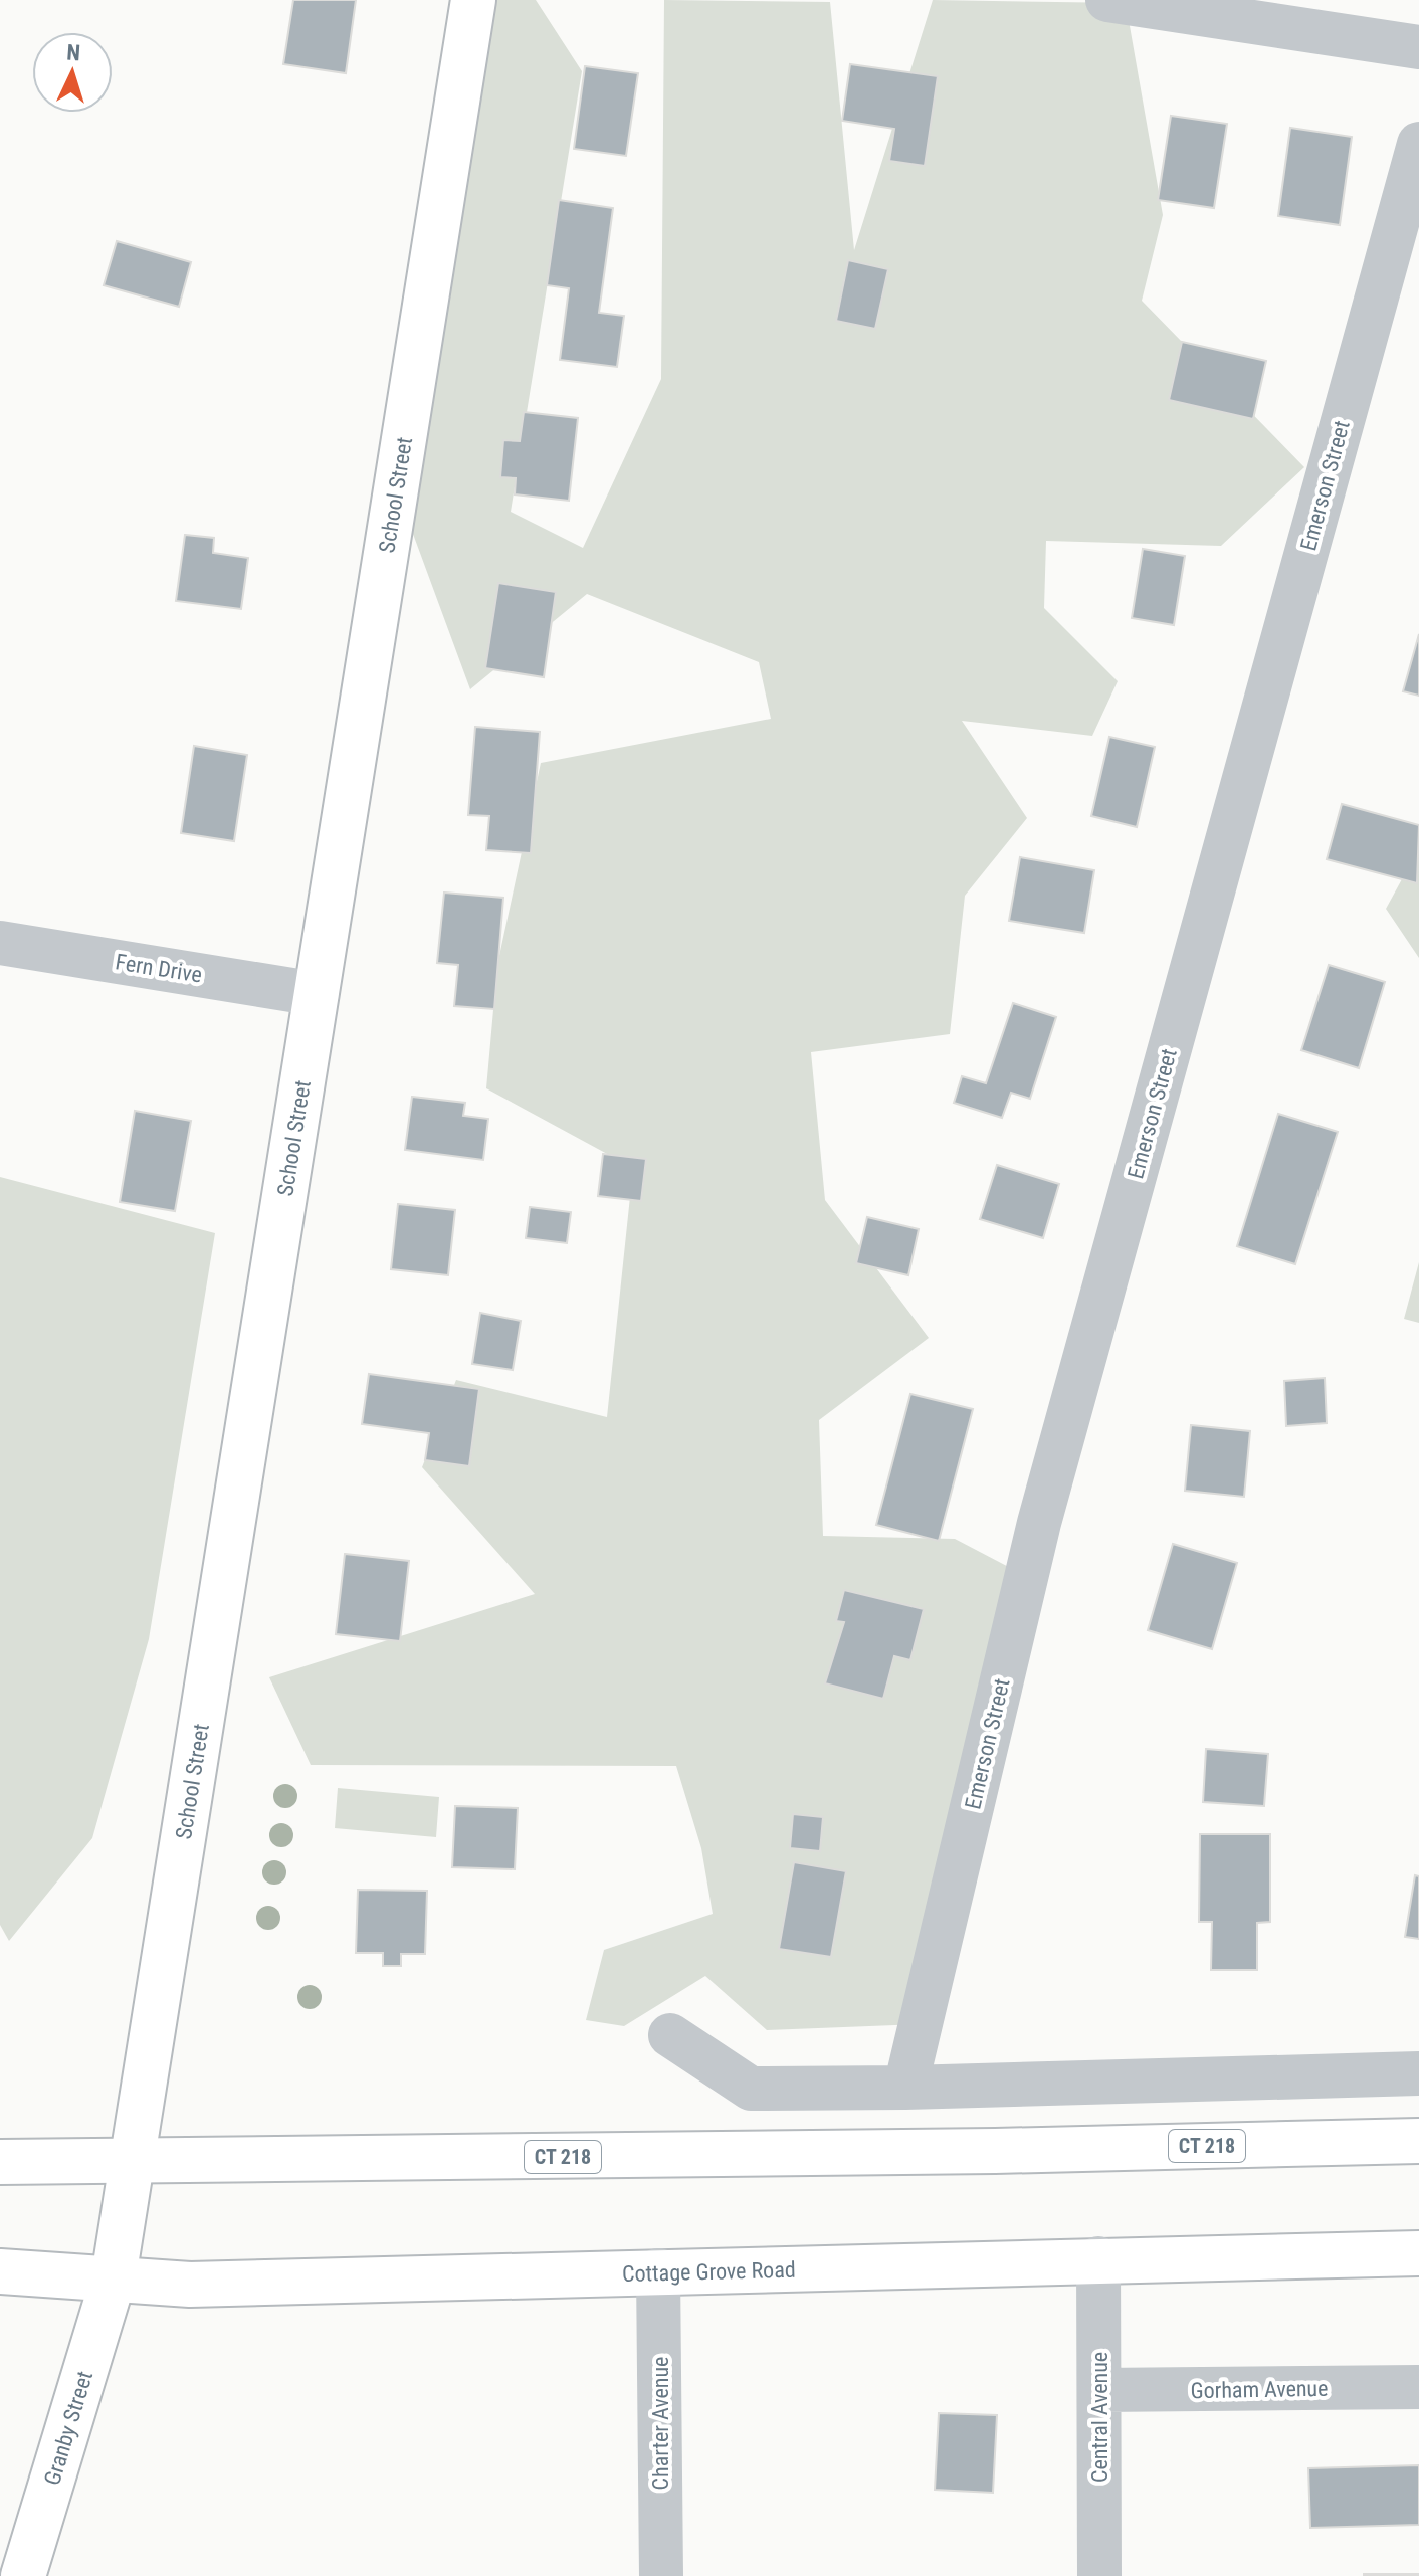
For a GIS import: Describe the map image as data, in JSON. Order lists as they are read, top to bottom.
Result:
{
  "streets": {
    "main road": [
      "School Street",
      "CT 218",
      "Cottage Grove Road",
      "Granby Street"
    ],
    "street": [
      "Emerson Street",
      "Fern Drive",
      "Gorham Avenue",
      "Central Avenue",
      "Charter Avenue"
    ]
  },
  "crossings": [
    ["School Street", "Fern Drive"],
    ["School Street", "CT 218"],
    ["School Street", "Cottage Grove Road"],
    ["School Street", "Granby Street"],
    ["Cottage Grove Road", "Central Avenue"],
    ["Cottage Grove Road", "Charter Avenue"],
    ["Cottage Grove Road", "Granby Street"],
    ["Gorham Avenue", "Central Avenue"]
  ],
  "north": "top"
}
